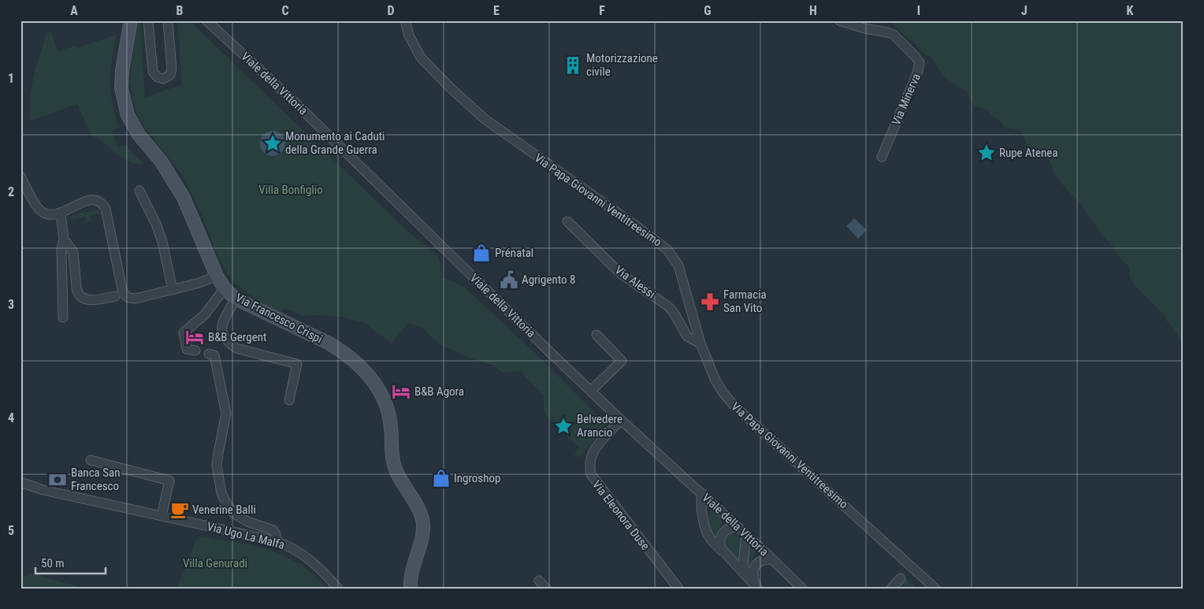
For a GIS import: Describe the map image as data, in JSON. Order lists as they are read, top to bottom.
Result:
{
  "streets": {
    "main road": ["Via Francesco Crispi"],
    "street": [
      "Viale della Vittoria",
      "Via Minerva",
      "Via Papa Giovanni Ventitreesimo",
      "Via Alessi",
      "Via Eleonora Duse",
      "Via Ugo La Malfa"
    ]
  },
  "crossings": [
    ["Viale della Vittoria", "Via Eleonora Duse"],
    ["Via Papa Giovanni Ventitreesimo", "Via Alessi"]
  ],
  "parks": ["Villa Bonfiglio", "Villa Genuradi"],
  "places": {
    "building": ["Motorizzazione civile"],
    "place": ["Monumento ai Caduti della Grande Guerra", "Rupe Atenea", "Belvedere Arancio"],
    "shop": ["Prénatal", "Ingroshop"],
    "public building": ["Agrigento 8"],
    "pharmacy": ["Farmacia San Vito"],
    "hotel": ["B&B Gergent", "B&B Agora"],
    "bank": ["Banca San Francesco"],
    "cafe": ["Venerine Balli"]
  },
  "scale_bar": "50 m",
  "grid": {
    "columns": [
      "A",
      "B",
      "C",
      "D",
      "E",
      "F",
      "G",
      "H",
      "I",
      "J",
      "K"
    ],
    "rows": [
      "1",
      "2",
      "3",
      "4",
      "5"
    ]
  }
}
